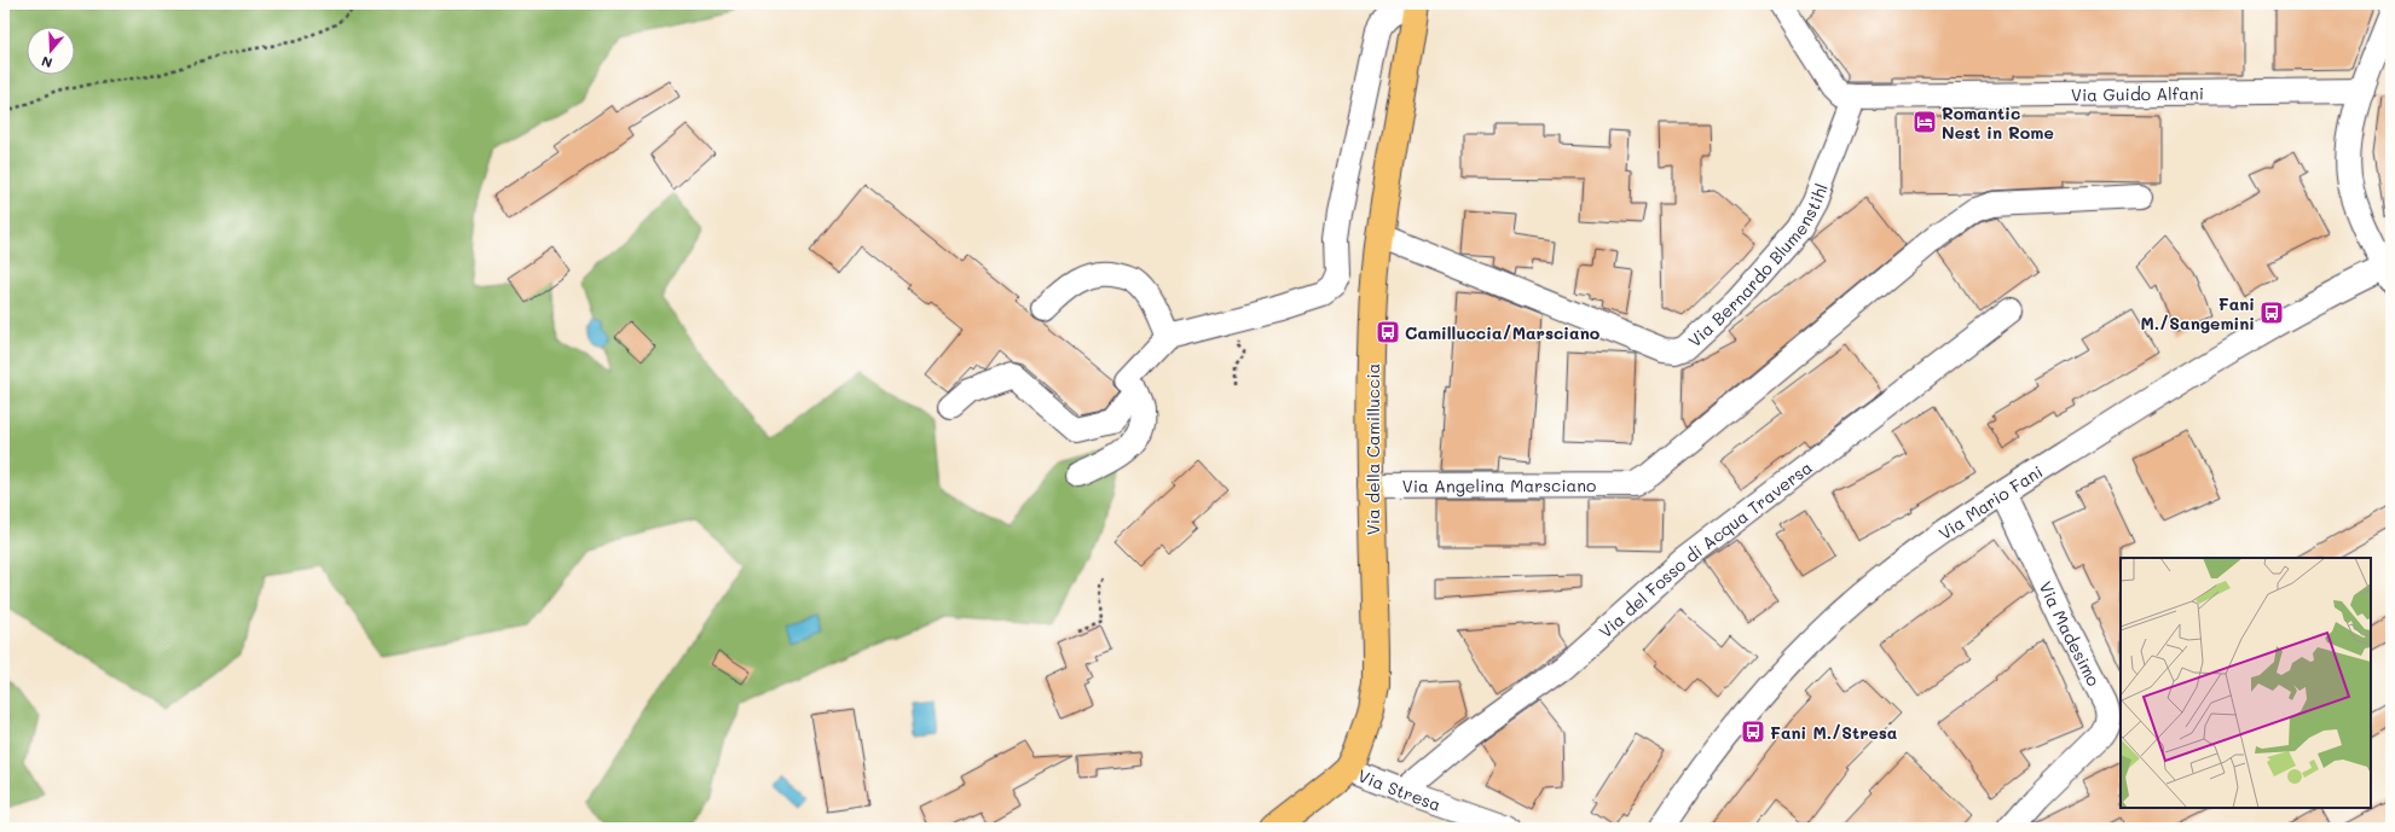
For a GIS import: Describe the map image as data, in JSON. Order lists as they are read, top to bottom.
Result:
{
  "streets": {
    "main road": ["Via della Camilluccia"],
    "street": [
      "Via Guido Alfani",
      "Via Bernardo Blumenstihl",
      "Via Angelina Marsciano",
      "Via Mario Fani",
      "Via del Fosso di Acqua Traversa",
      "Via Madesimo",
      "Via Stresa"
    ]
  },
  "crossings": [
    ["Via Guido Alfani", "Via Bernardo Blumenstihl"],
    ["Via Bernardo Blumenstihl", "Via della Camilluccia"],
    ["Via della Camilluccia", "Via Angelina Marsciano"],
    ["Via della Camilluccia", "Via Stresa"],
    ["Via Mario Fani", "Via Madesimo"],
    ["Via del Fosso di Acqua Traversa", "Via Stresa"]
  ],
  "places": {
    "hotel": ["Romantic Nest in Rome"],
    "bus stop": ["Fani M./Sangemini", "Camilluccia/Marsciano", "Fani M./Stresa"]
  },
  "north": "bottom"
}
